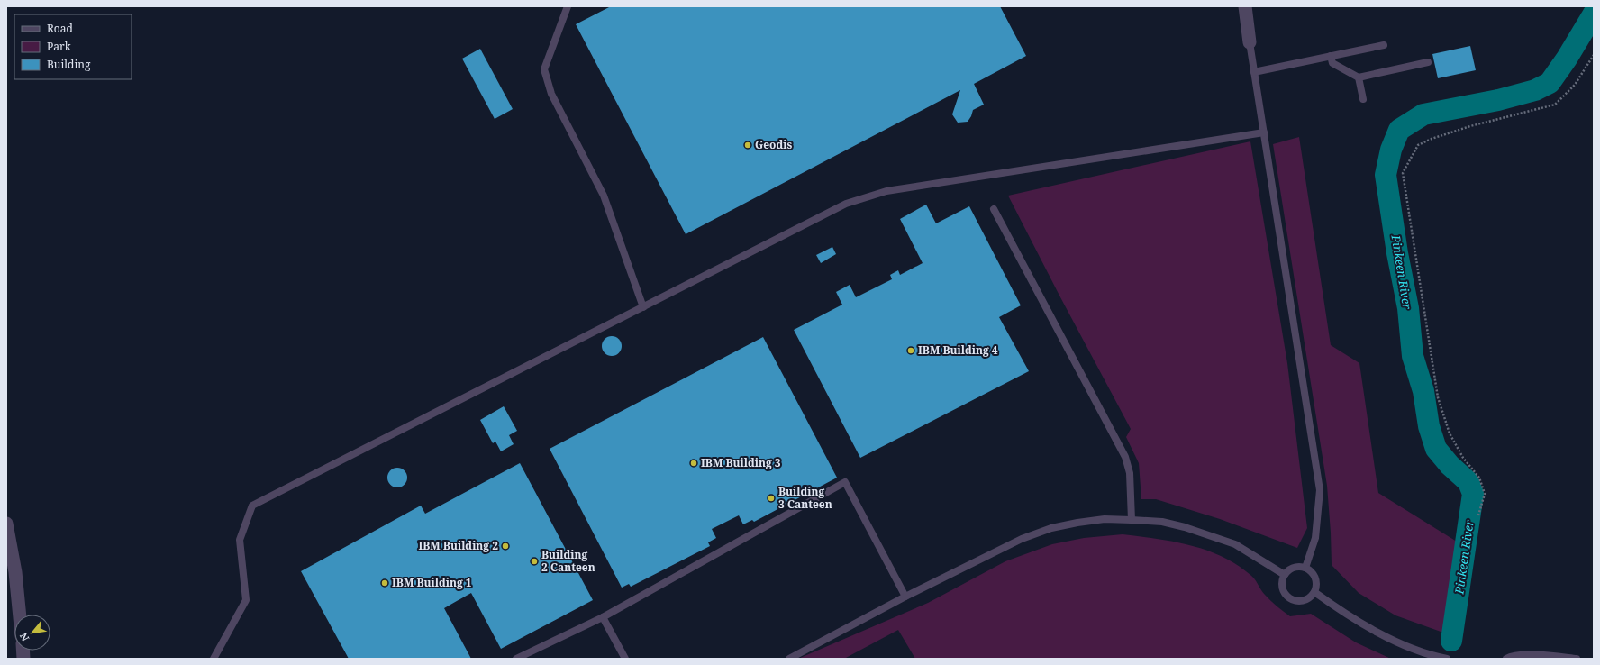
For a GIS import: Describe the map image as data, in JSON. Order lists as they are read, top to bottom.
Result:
{
  "water": ["Pinkeen River"],
  "places": [
    "Geodis",
    "IBM Building 4",
    "IBM Building 3",
    "Building 3 Canteen",
    "IBM Building 2",
    "Building 2 Canteen",
    "IBM Building 1"
  ],
  "legend": ["Road", "Park", "Building"],
  "north": "bottom left"
}
